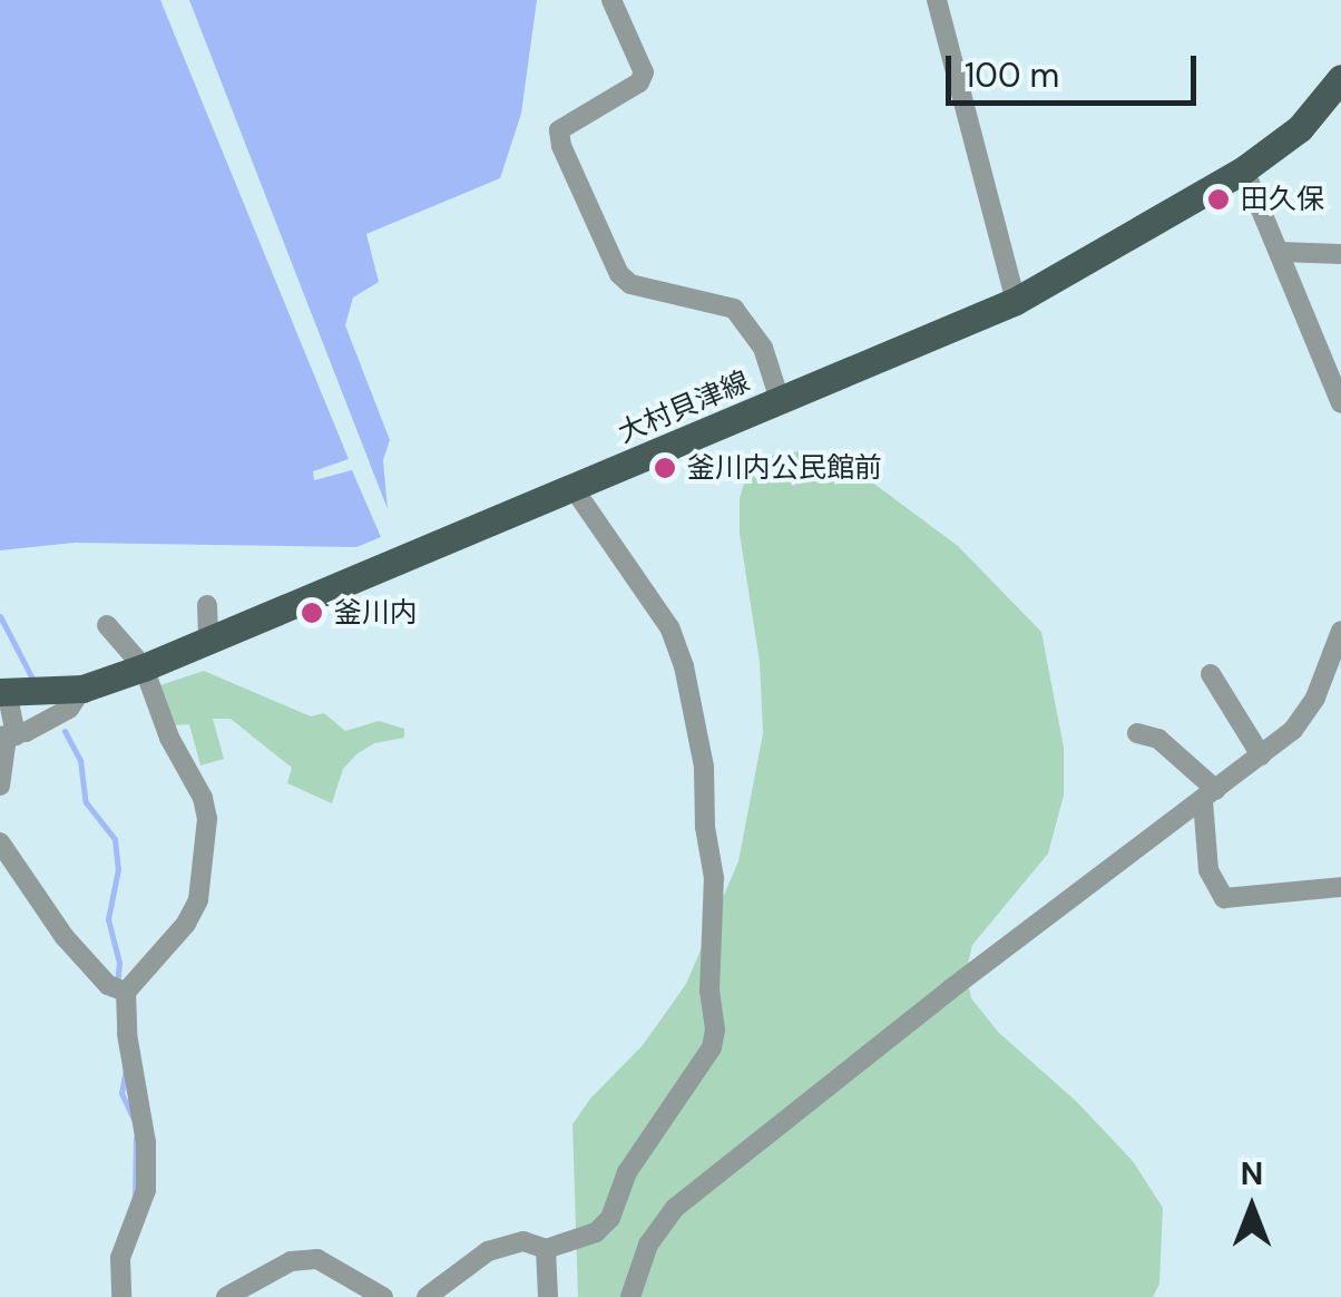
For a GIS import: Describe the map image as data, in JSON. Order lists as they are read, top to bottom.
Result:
{
  "streets": {
    "main road": ["大村貝津線"]
  },
  "places": ["田久保", "釜川内公民館前", "釜川内"],
  "scale_bar": "100 m",
  "north": "top"
}
